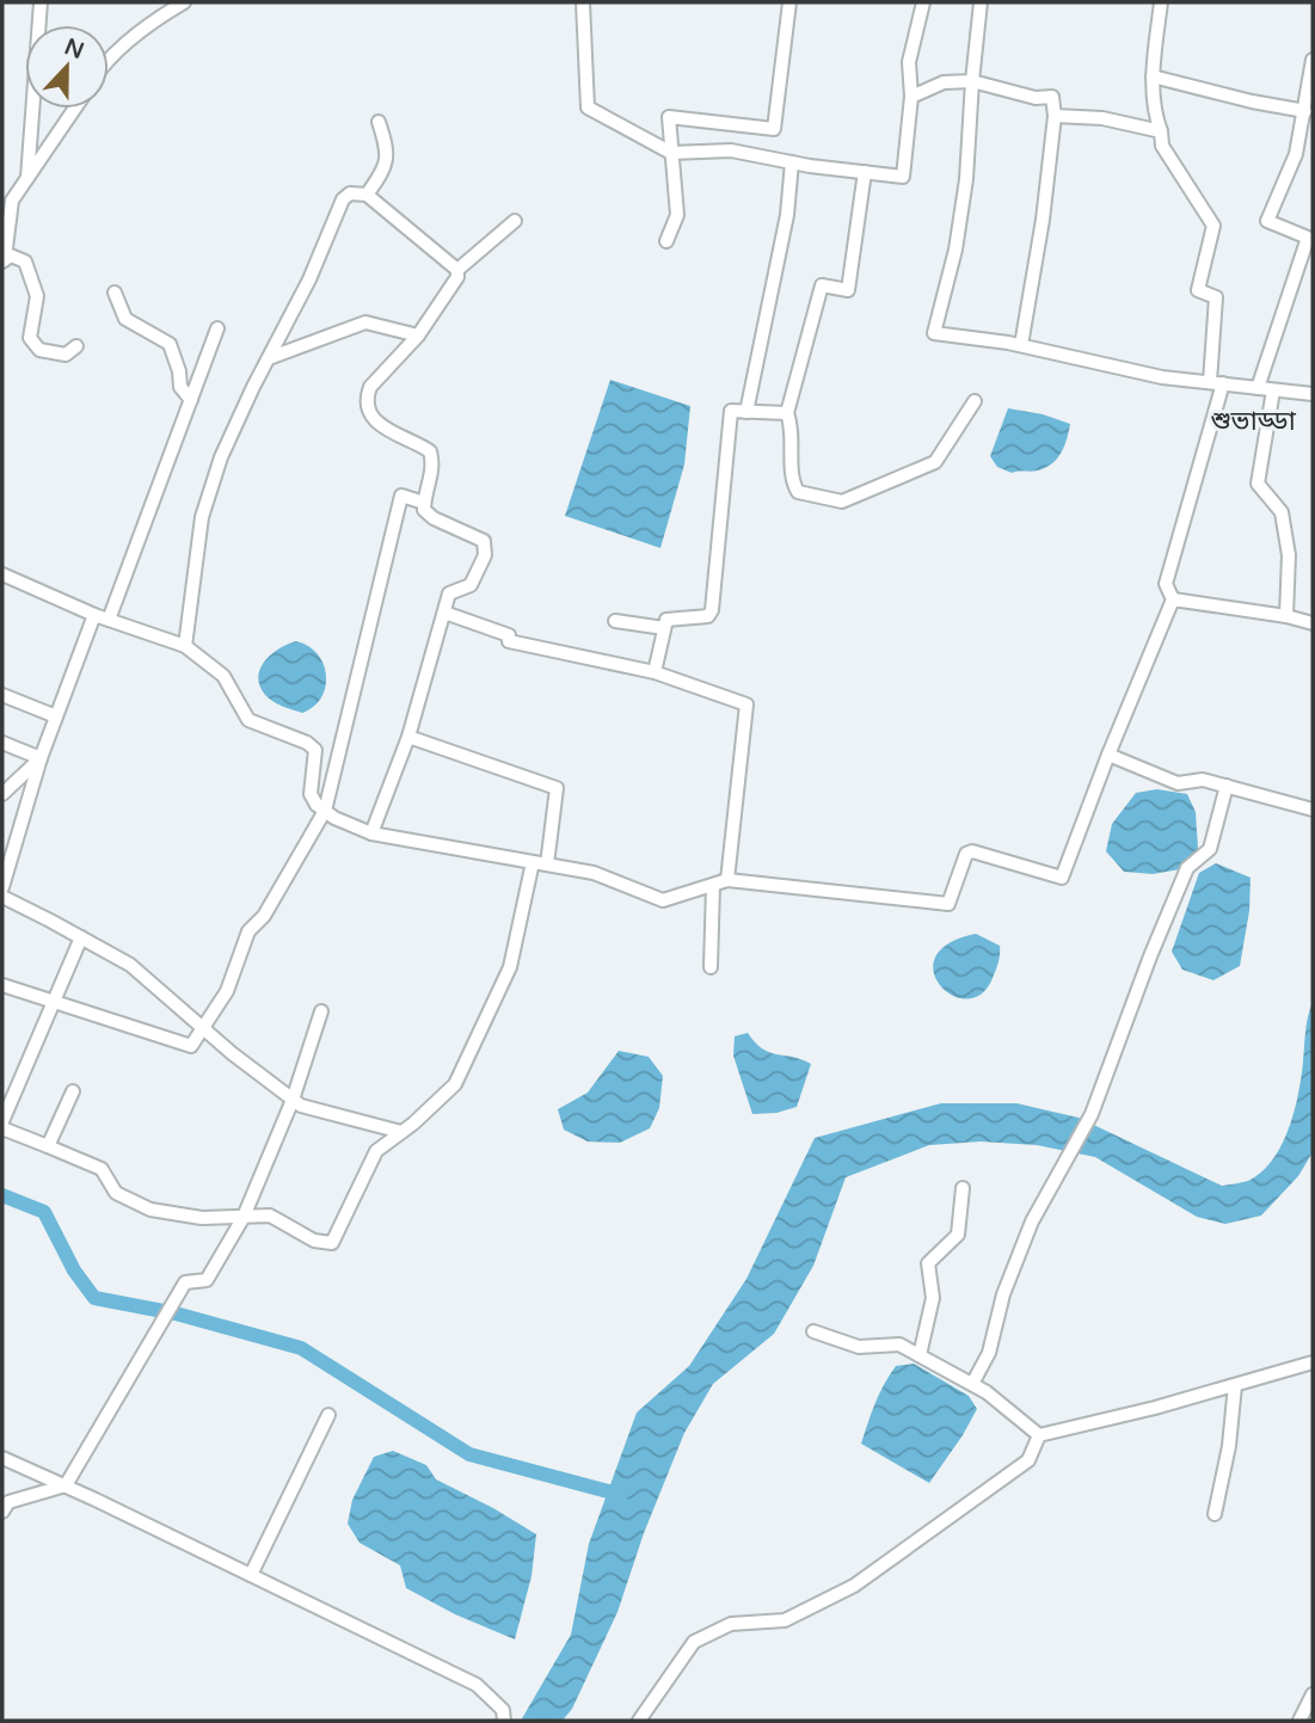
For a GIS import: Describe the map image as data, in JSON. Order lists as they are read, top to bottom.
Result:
{
  "districts": ["শুভাড্ডা"],
  "north": "top"
}
